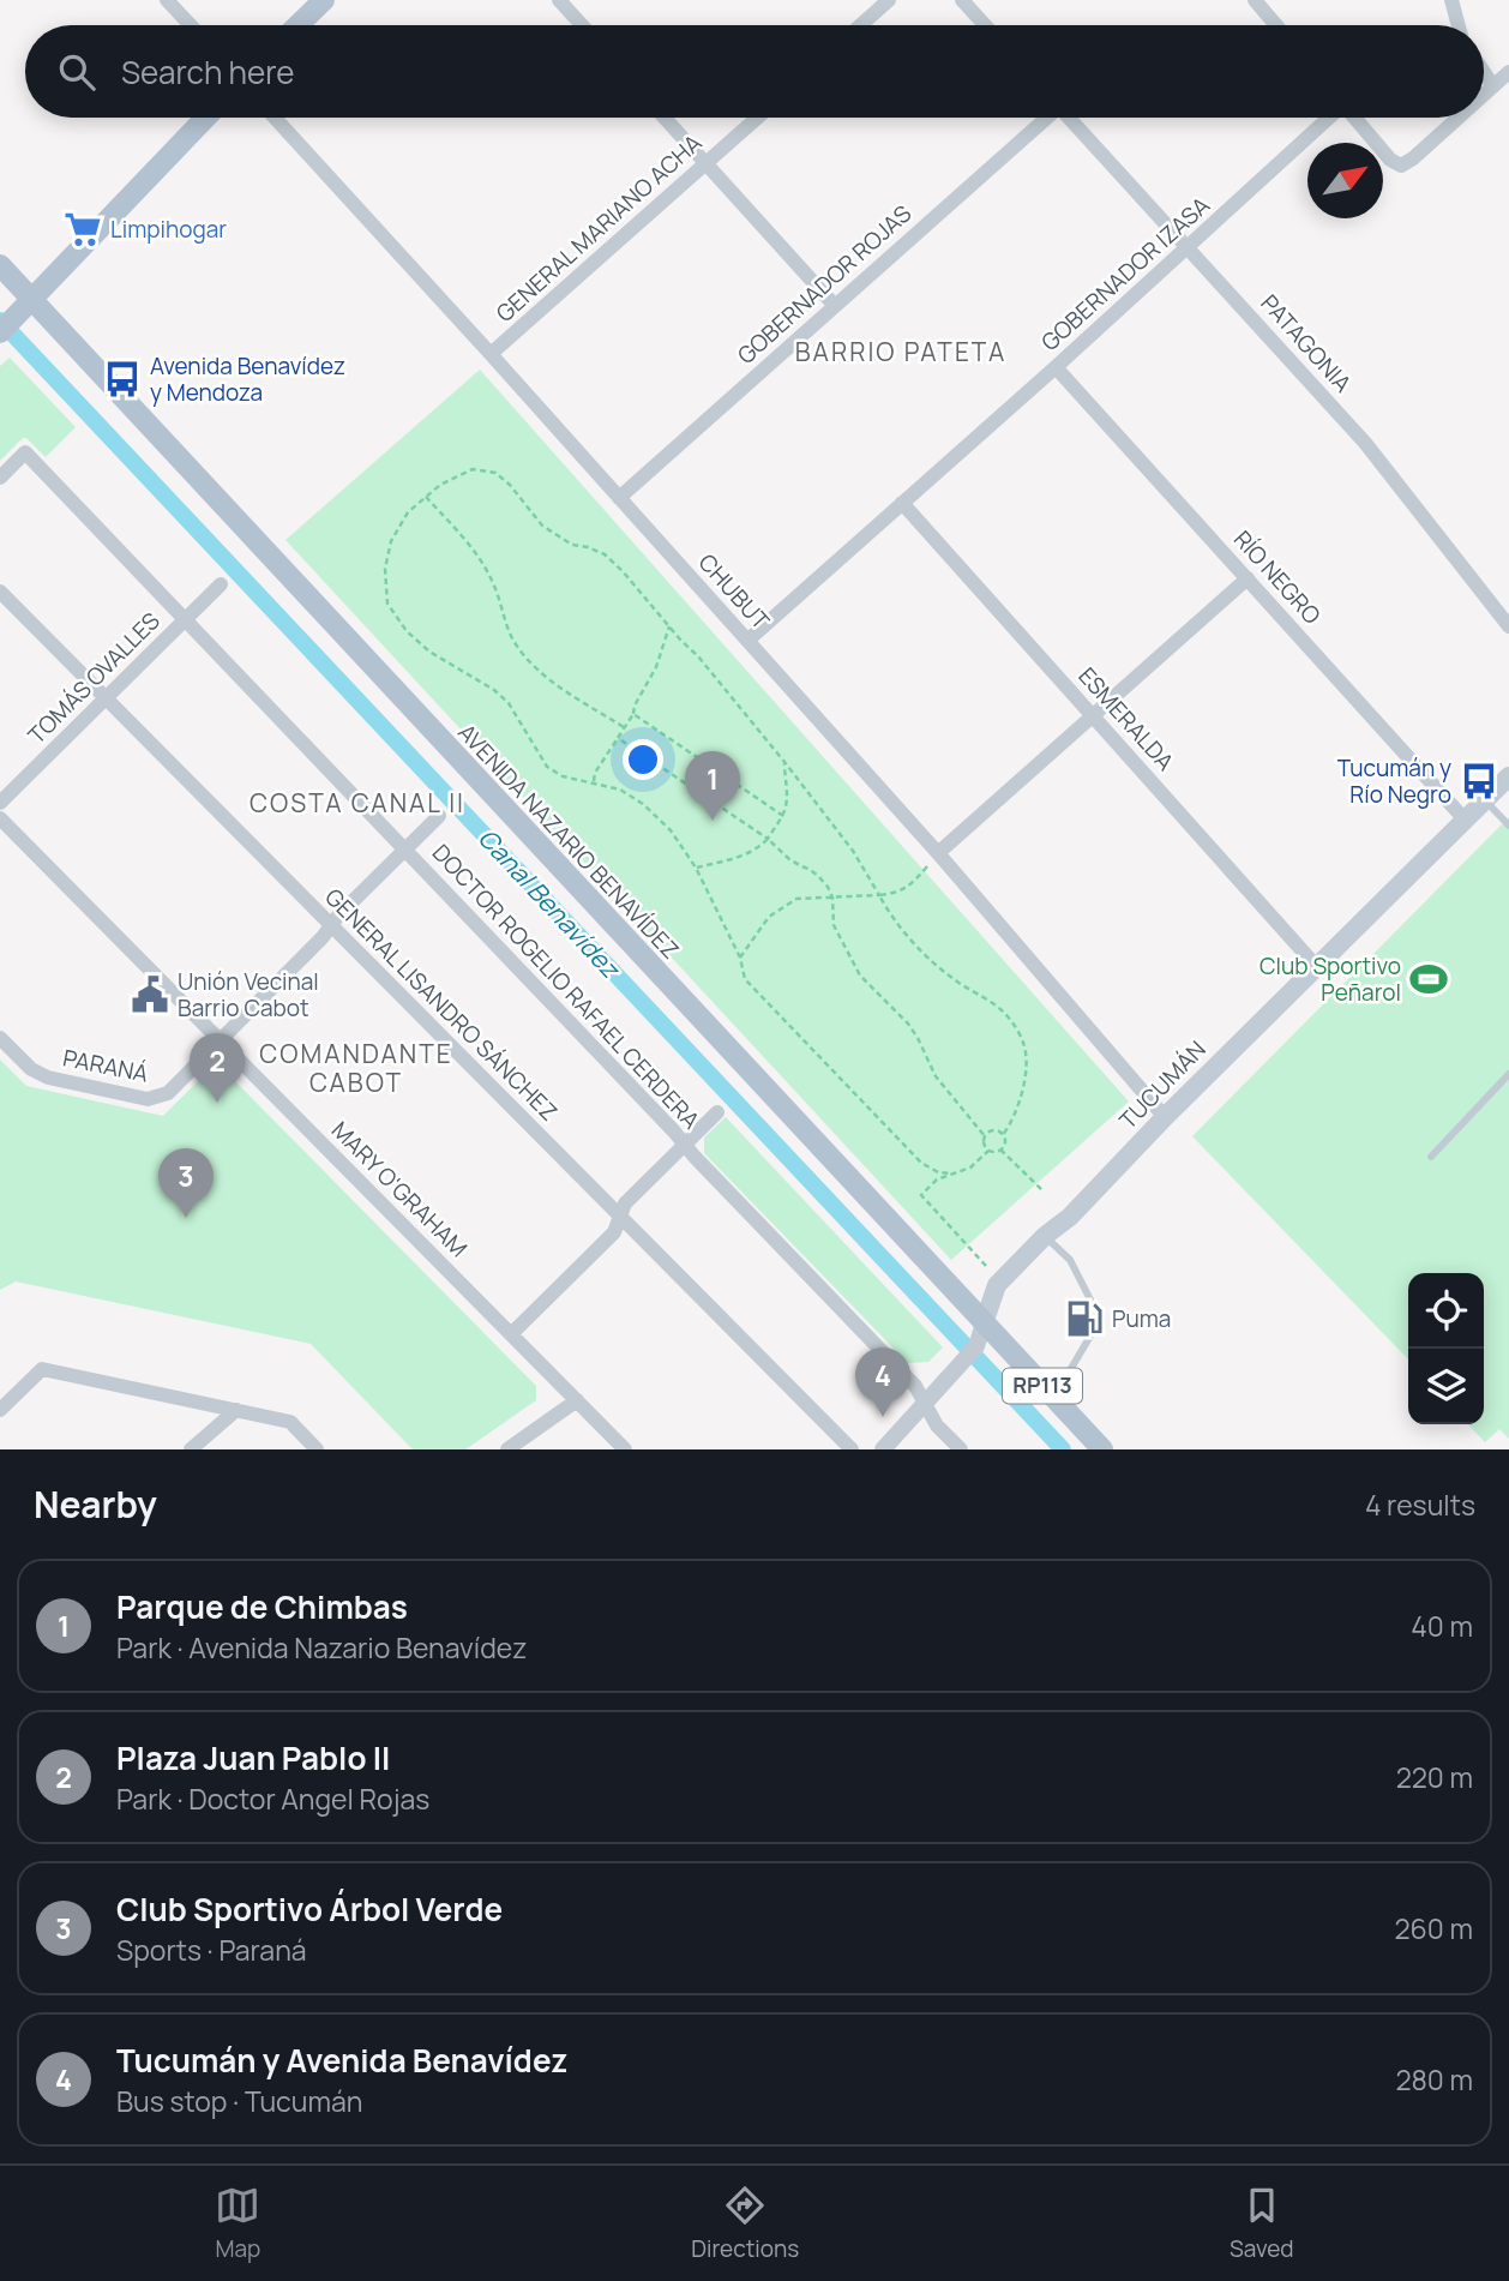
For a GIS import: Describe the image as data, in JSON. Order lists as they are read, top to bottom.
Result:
{
  "streets": {
    "main road": ["AVENIDA NAZARIO BENAVÍDEZ", "TUCUMÁN", "RP113"],
    "street": [
      "GENERAL MARIANO ACHA",
      "GOBERNADOR IZASA",
      "GOBERNADOR ROJAS",
      "PATAGONIA",
      "RÍO NEGRO",
      "CHUBUT",
      "TOMÁS OVALLES",
      "ESMERALDA",
      "DOCTOR ROGELIO RAFAEL CERDERA",
      "GENERAL LISANDRO SÁNCHEZ",
      "PARANÁ",
      "MARY O'GRAHAM"
    ]
  },
  "crossings": [
    ["GENERAL MARIANO ACHA", "CHUBUT"],
    ["GOBERNADOR IZASA", "PATAGONIA"],
    ["GOBERNADOR IZASA", "RÍO NEGRO"],
    ["GOBERNADOR IZASA", "CHUBUT"],
    ["GOBERNADOR IZASA", "ESMERALDA"],
    ["GOBERNADOR ROJAS", "CHUBUT"],
    ["RÍO NEGRO", "TUCUMÁN"],
    ["CHUBUT", "TUCUMÁN"],
    ["TOMÁS OVALLES", "DOCTOR ROGELIO RAFAEL CERDERA"],
    ["TOMÁS OVALLES", "GENERAL LISANDRO SÁNCHEZ"],
    ["ESMERALDA", "TUCUMÁN"],
    ["AVENIDA NAZARIO BENAVÍDEZ", "TUCUMÁN"],
    ["DOCTOR ROGELIO RAFAEL CERDERA", "TUCUMÁN"],
    ["PARANÁ", "MARY O'GRAHAM"]
  ],
  "districts": ["BARRIO PATETA", "COSTA CANAL II", "COMANDANTE CABOT"],
  "water": ["Canal Benavídez"],
  "places": {
    "supermarket": ["Limpihogar"],
    "bus stop": ["Avenida Benavídez y Mendoza", "Tucumán y Río Negro"],
    "sports": ["Club Sportivo Peñarol"],
    "public building": ["Unión Vecinal Barrio Cabot"],
    "fuel station": ["Puma"]
  },
  "north": "top right",
  "page": {
    "search": "Search here",
    "pins": [
      "1",
      "2",
      "3",
      "4"
    ],
    "heading": ["Nearby", "4 results"],
    "list": [
      {
        "mark": "1",
        "name": "Parque de Chimbas",
        "note": "Park · Avenida Nazario Benavídez",
        "value": "40 m"
      },
      {
        "mark": "2",
        "name": "Plaza Juan Pablo II",
        "note": "Park · Doctor Angel Rojas",
        "value": "220 m"
      },
      {
        "mark": "3",
        "name": "Club Sportivo Árbol Verde",
        "note": "Sports · Paraná",
        "value": "260 m"
      },
      {
        "mark": "4",
        "name": "Tucumán y Avenida Benavídez",
        "note": "Bus stop · Tucumán",
        "value": "280 m"
      }
    ],
    "nav": ["Map", "Directions", "Saved"]
  }
}
